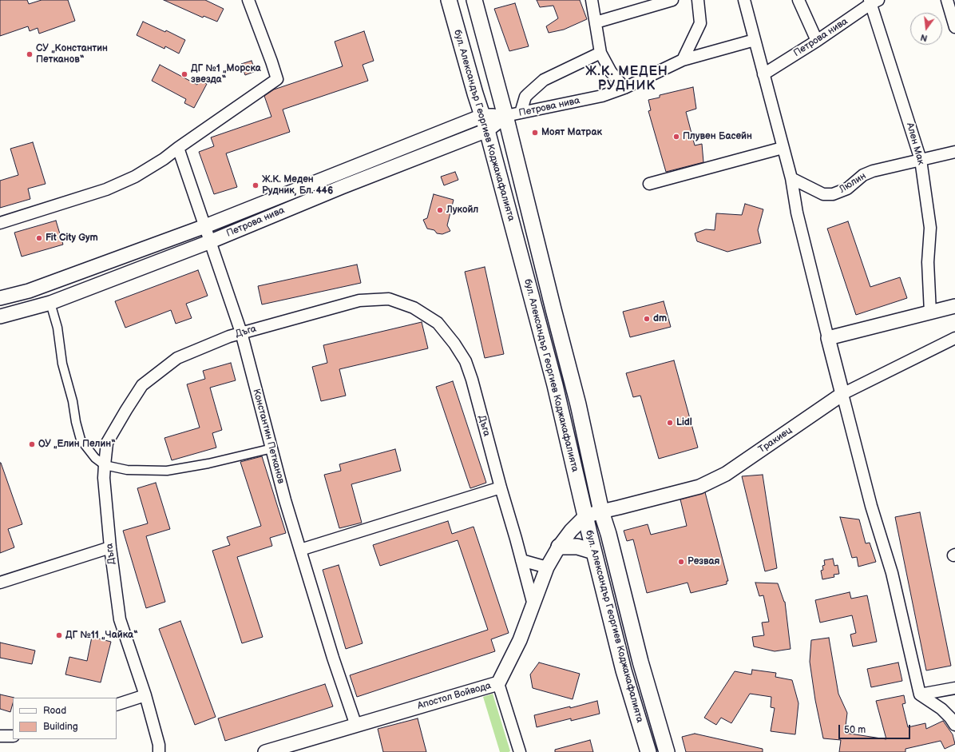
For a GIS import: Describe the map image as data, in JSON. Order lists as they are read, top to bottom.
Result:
{
  "streets": {
    "main road": ["бул. Александър Георгиев Коджакафалията"],
    "street": [
      "Петрова нива",
      "Ален Мак",
      "Люлин",
      "Дъга",
      "Константин Петканов",
      "Тракиец",
      "Апостол Войвода"
    ]
  },
  "crossings": [
    ["Петрова нива", "бул. Александър Георгиев Коджакафалията"],
    ["Петрова нива", "Ален Мак"],
    ["Петрова нива", "Константин Петканов"],
    ["бул. Александър Георгиев Коджакафалията", "Тракиец"],
    ["бул. Александър Георгиев Коджакафалията", "Апостол Войвода"],
    ["Ален Мак", "Люлин"],
    ["Дъга", "Константин Петканов"],
    ["Дъга", "Апостол Войвода"],
    ["Константин Петканов", "Апостол Войвода"],
    ["Тракиец", "Апостол Войвода"]
  ],
  "districts": ["Ж.К. МЕДЕН РУДНИК"],
  "places": [
    "СУ „Константин Петканов“",
    "ДГ №1 „Морска звезда“",
    "Моят Матрак",
    "Плувен Басейн",
    "Ж.К. Меден Рудник, Бл. 446",
    "Лукойл",
    "Fit City Gym",
    "dm",
    "Lidl",
    "ОУ „Елин Пелин“",
    "Резвая",
    "ДГ №11 „Чайка“"
  ],
  "legend": ["Road", "Building"],
  "scale_bar": "50 m",
  "north": "bottom"
}
